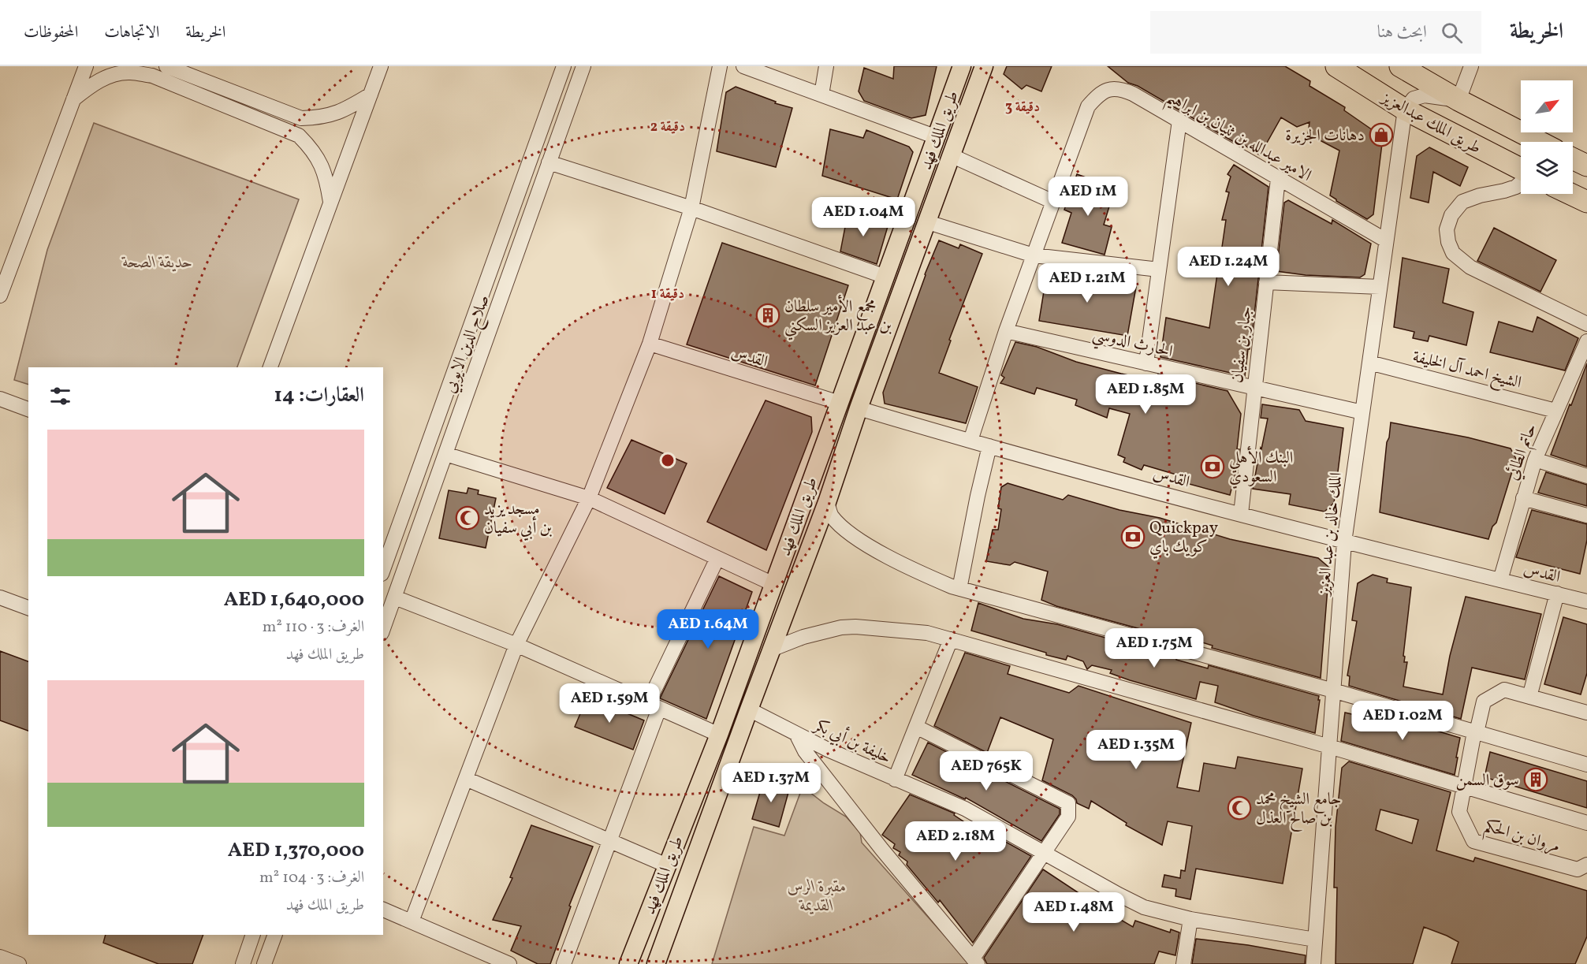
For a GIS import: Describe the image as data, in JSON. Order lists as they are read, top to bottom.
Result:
{
  "streets": {
    "highway": ["طريق الملك عبدالعزيز"],
    "main road": ["طريق الملك فهد"],
    "street": [
      "الامير عبدالله بن ثنيان بن ابراهيم",
      "الحارث الدوسي",
      "صلاح الدين الايوبي",
      "جبار بن سفيان",
      "القدس",
      "الشيخ احمد آل الخليفة",
      "حاتم الطائي",
      "الملك خالد بن عبد العزيز",
      "خليفة بن أبي بكر",
      "مروان بن الحكم"
    ]
  },
  "crossings": [
    ["طريق الملك عبدالعزيز", "الملك خالد بن عبد العزيز"],
    ["طريق الملك فهد", "القدس"],
    ["طريق الملك فهد", "خليفة بن أبي بكر"],
    ["الامير عبدالله بن ثنيان بن ابراهيم", "الحارث الدوسي"],
    ["الامير عبدالله بن ثنيان بن ابراهيم", "جبار بن سفيان"],
    ["الامير عبدالله بن ثنيان بن ابراهيم", "القدس"],
    ["الامير عبدالله بن ثنيان بن ابراهيم", "الملك خالد بن عبد العزيز"],
    ["الحارث الدوسي", "جبار بن سفيان"],
    ["الحارث الدوسي", "الملك خالد بن عبد العزيز"],
    ["جبار بن سفيان", "القدس"],
    ["القدس", "حاتم الطائي"],
    ["القدس", "الملك خالد بن عبد العزيز"],
    ["الشيخ احمد آل الخليفة", "حاتم الطائي"],
    ["الشيخ احمد آل الخليفة", "الملك خالد بن عبد العزيز"],
    ["الملك خالد بن عبد العزيز", "خليفة بن أبي بكر"]
  ],
  "parks": ["حديقة الصحة", "مقبرة الرس القديمة"],
  "places": {
    "shop": ["دهانات الجزيرة"],
    "building": ["مجمع الأمير سلطان بن عبد العزيز السكني", "سوق السمن"],
    "bank": ["البنك الأهلي السعودي", "Quickpay كويك باي"],
    "mosque": ["مسجد يزيد بن أبي سفيان", "جامع الشيخ محمد بن صالح العذل"]
  },
  "north": "top right",
  "page": {
    "header": "الخريطة",
    "search": "ابحث هنا",
    "nav": ["الخريطة", "الاتجاهات", "المحفوظات"],
    "price": [
      "AED 1M",
      "AED 1.04M",
      "AED 1.24M",
      "AED 1.21M",
      "AED 1.85M",
      "AED 1.64M",
      "AED 1.75M",
      "AED 1.59M",
      "AED 1.02M",
      "AED 1.35M",
      "AED 765K",
      "AED 1.37M",
      "AED 2.18M",
      "AED 1.48M"
    ],
    "heading": "العقارات: 14",
    "list": [
      {
        "name": "AED 1,640,000",
        "note": "الغرف: 3 · 110 m² · طريق الملك فهد"
      },
      {
        "name": "AED 1,370,000",
        "note": "الغرف: 3 · 104 m² · طريق الملك فهد"
      }
    ]
  },
  "rings": ["3 دقيقة", "2 دقيقة", "1 دقيقة"]
}
